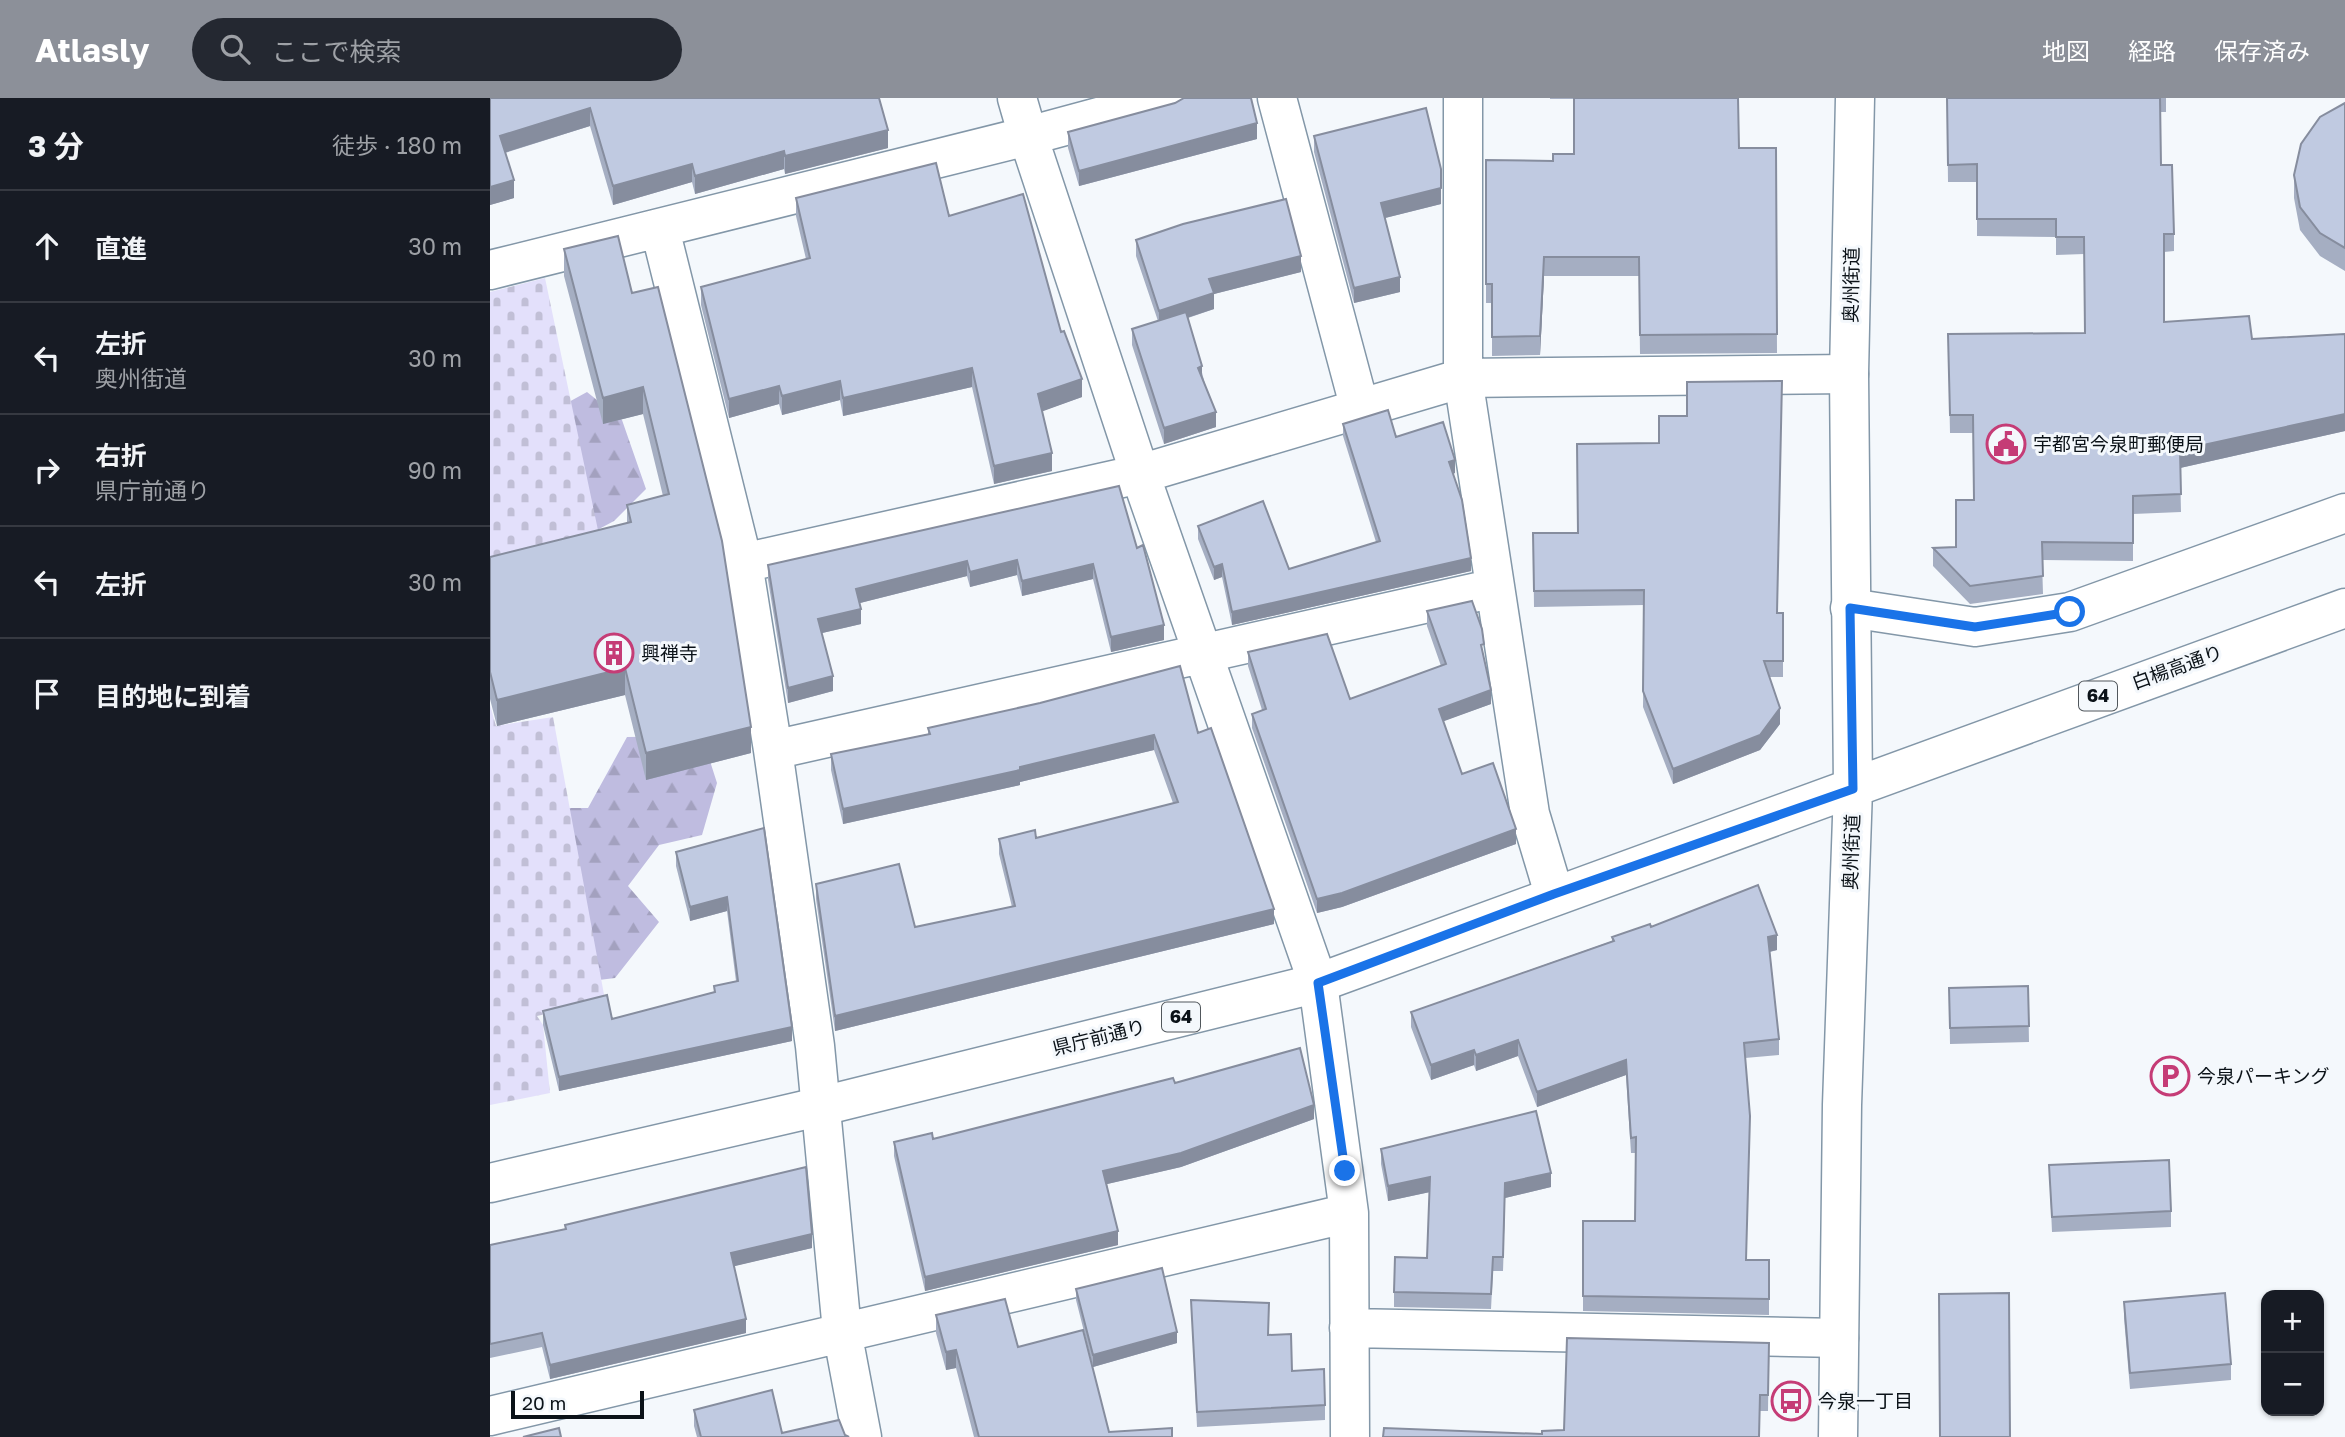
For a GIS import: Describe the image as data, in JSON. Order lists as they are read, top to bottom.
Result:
{
  "streets": {
    "street": [
      "奥州街道",
      "白楊高通り",
      "64",
      "県庁前通り"
    ]
  },
  "crossings": [
    ["奥州街道", "白楊高通り"],
    ["奥州街道", "県庁前通り"],
    ["白楊高通り", "県庁前通り"]
  ],
  "places": {
    "public building": ["宇都宮今泉町郵便局"],
    "building": ["興禅寺"],
    "parking": ["今泉パーキング"],
    "bus stop": ["今泉一丁目"]
  },
  "scale_bar": "20 m",
  "page": {
    "header": "Atlasly",
    "search": "ここで検索",
    "nav": ["地図", "経路", "保存済み"],
    "heading": ["3 分", "徒歩 · 180 m"],
    "list": [
      ["直進", "30 m"],
      ["左折", "奥州街道", "30 m"],
      ["右折", "県庁前通り", "90 m"],
      ["左折", "30 m"],
      "目的地に到着"
    ],
    "map_buttons": ["+", "−"],
    "scale": "20 m"
  }
}
